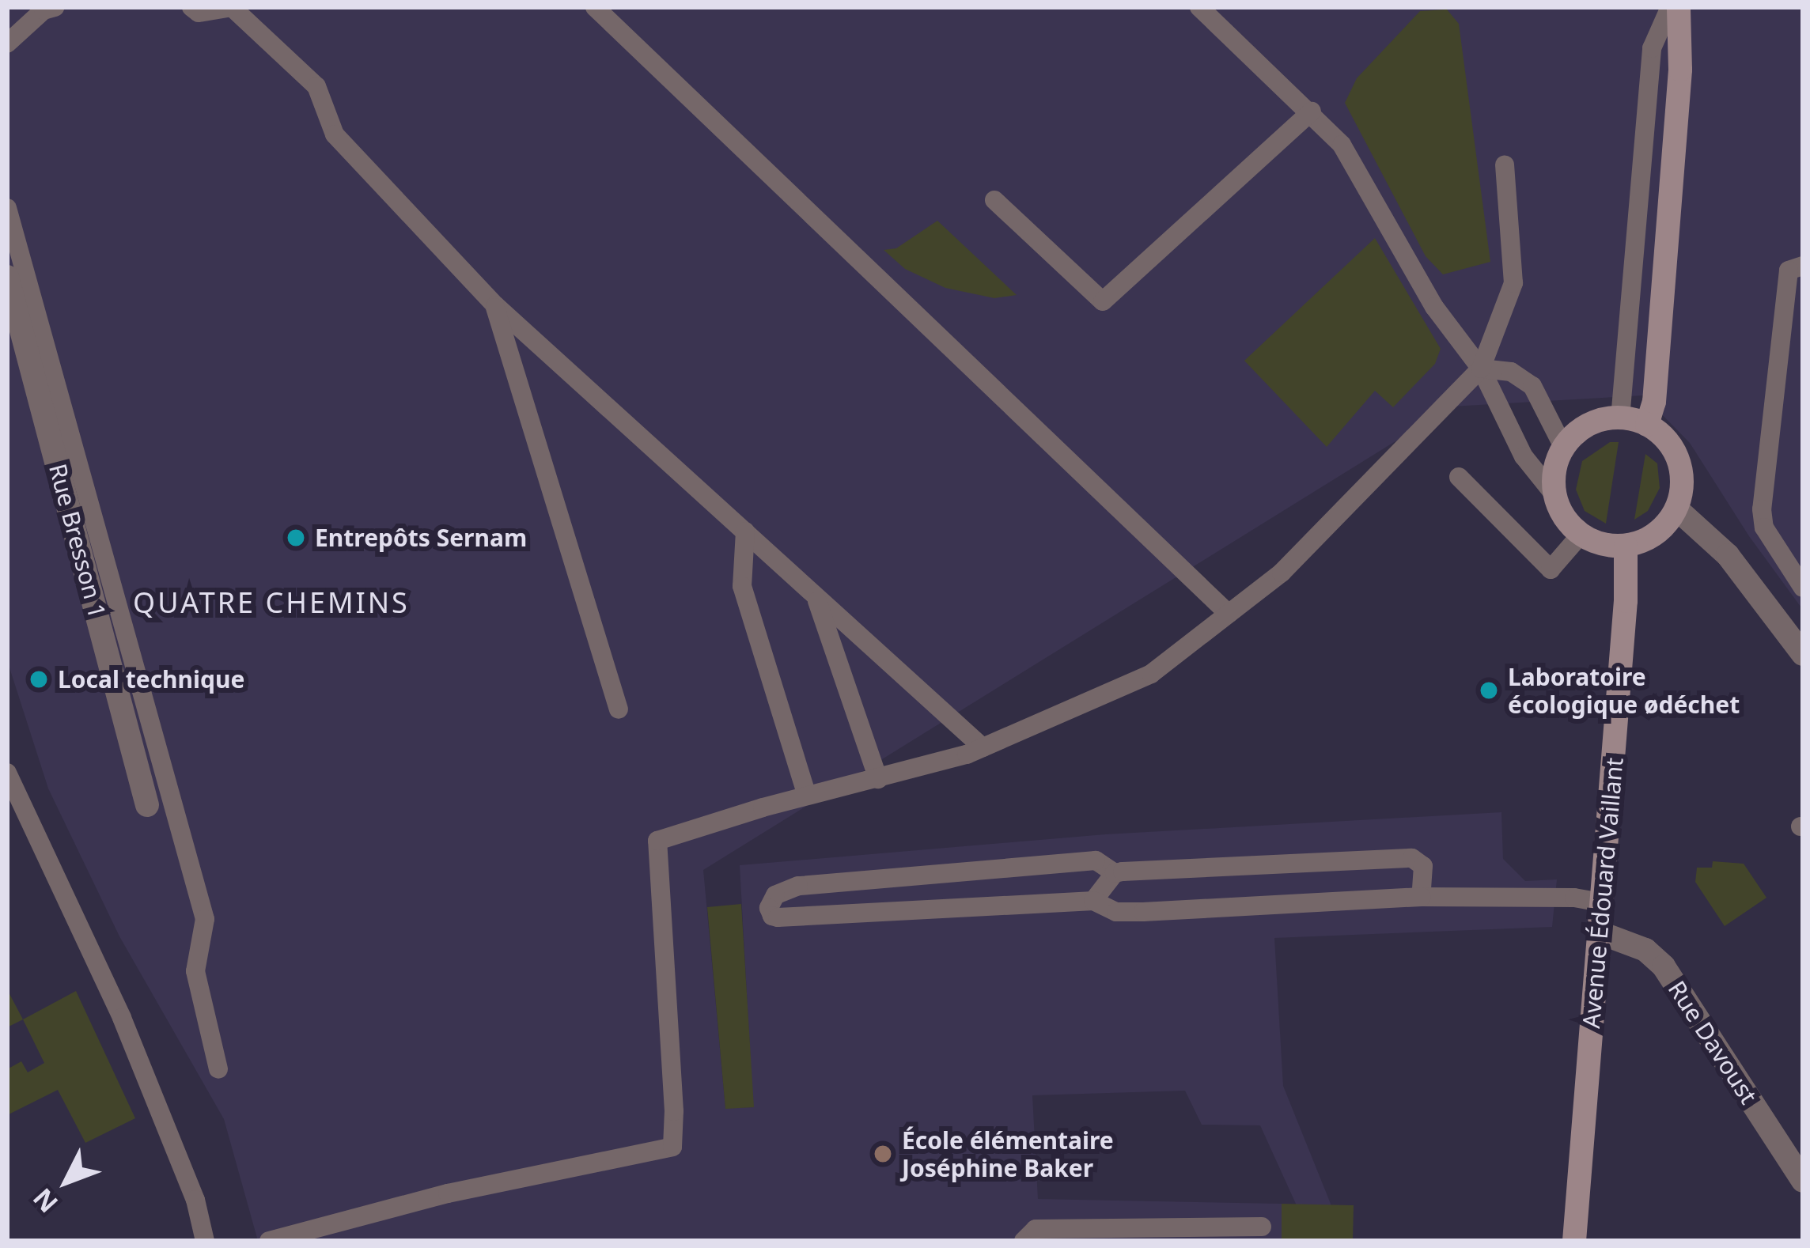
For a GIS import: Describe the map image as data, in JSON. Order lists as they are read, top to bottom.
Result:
{
  "streets": {
    "main road": ["Avenue Édouard Vaillant"],
    "street": ["Rue Bresson 1", "Rue Davoust"]
  },
  "crossings": [
    ["Avenue Édouard Vaillant", "Rue Davoust"]
  ],
  "districts": ["QUATRE CHEMINS"],
  "places": [
    "Entrepôts Sernam",
    "Local technique",
    "Laboratoire écologique ødéchet",
    "École élémentaire Joséphine Baker"
  ],
  "north": "bottom left"
}
